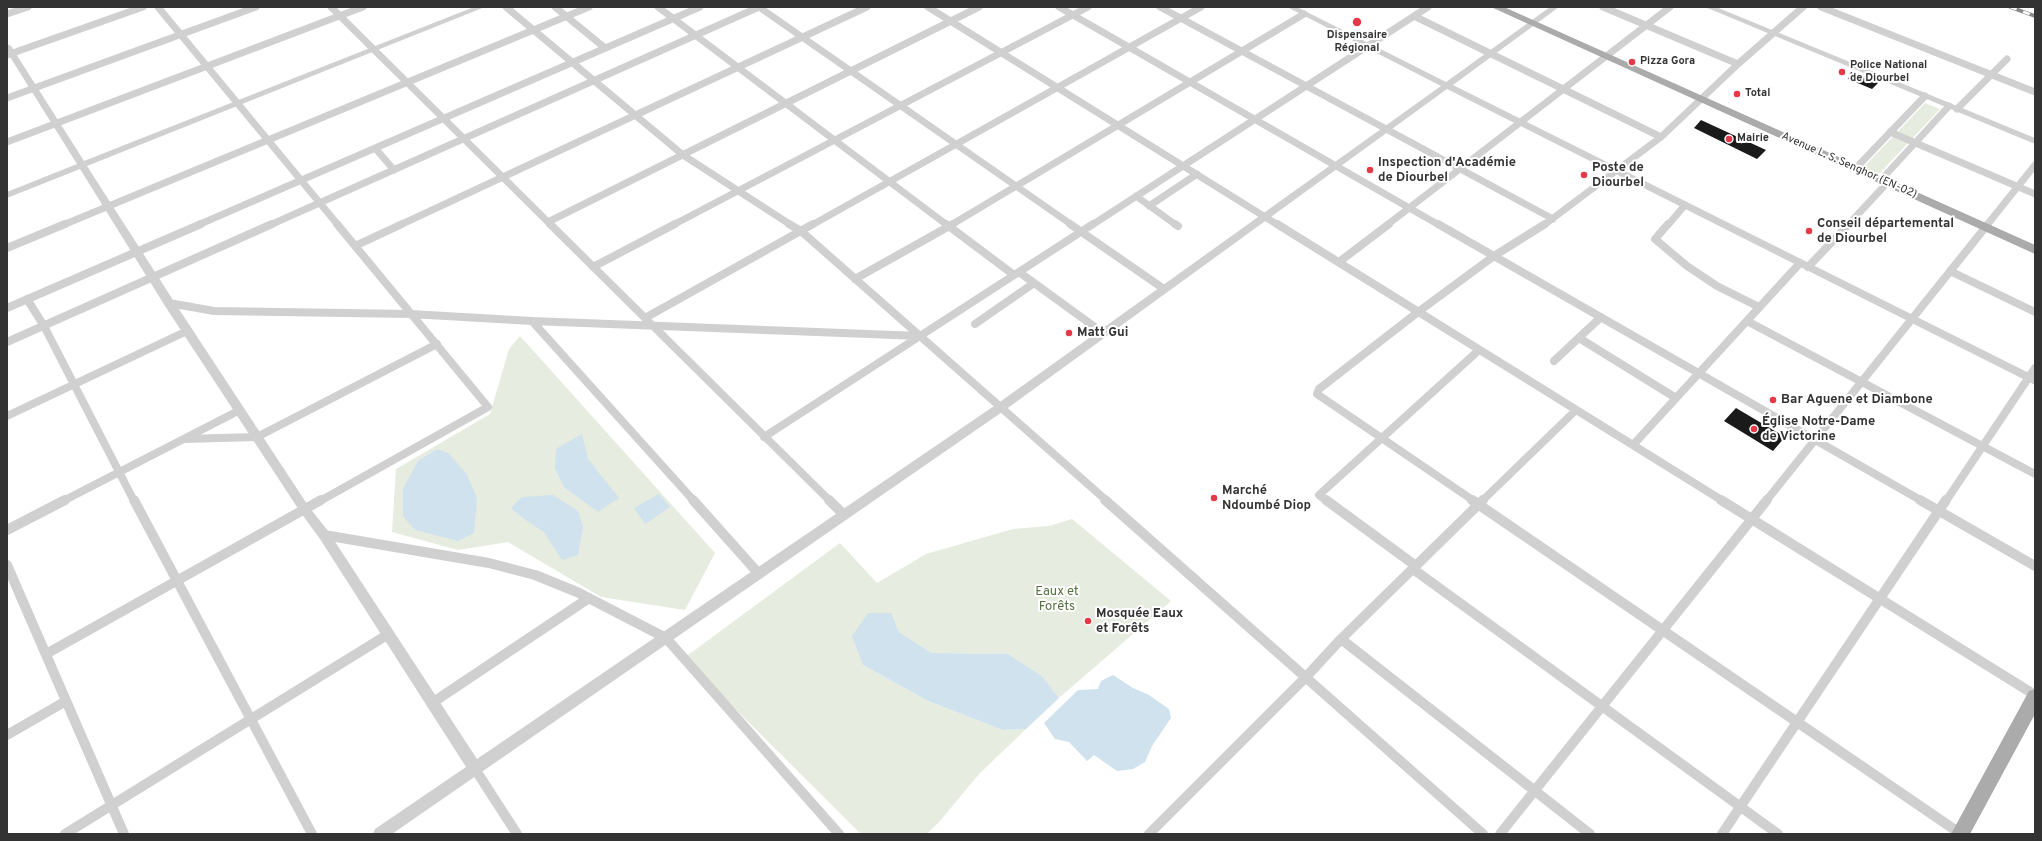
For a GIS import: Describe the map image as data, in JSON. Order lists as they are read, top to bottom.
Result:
{
  "streets": {
    "main road": ["Avenue L. S. Senghor (EN-02)"]
  },
  "parks": ["Eaux et Forêts"],
  "places": [
    "Dispensaire Régional",
    "Pizza Gora",
    "Police National de Diourbel",
    "Total",
    "Mairie",
    "Inspection d'Académie de Diourbel",
    "Poste de Diourbel",
    "Conseil départemental de Diourbel",
    "Matt Gui",
    "Bar Aguene et Diambone",
    "Église Notre-Dame de Victorine",
    "Marché Ndoumbé Diop",
    "Mosquée Eaux et Forêts"
  ]
}
